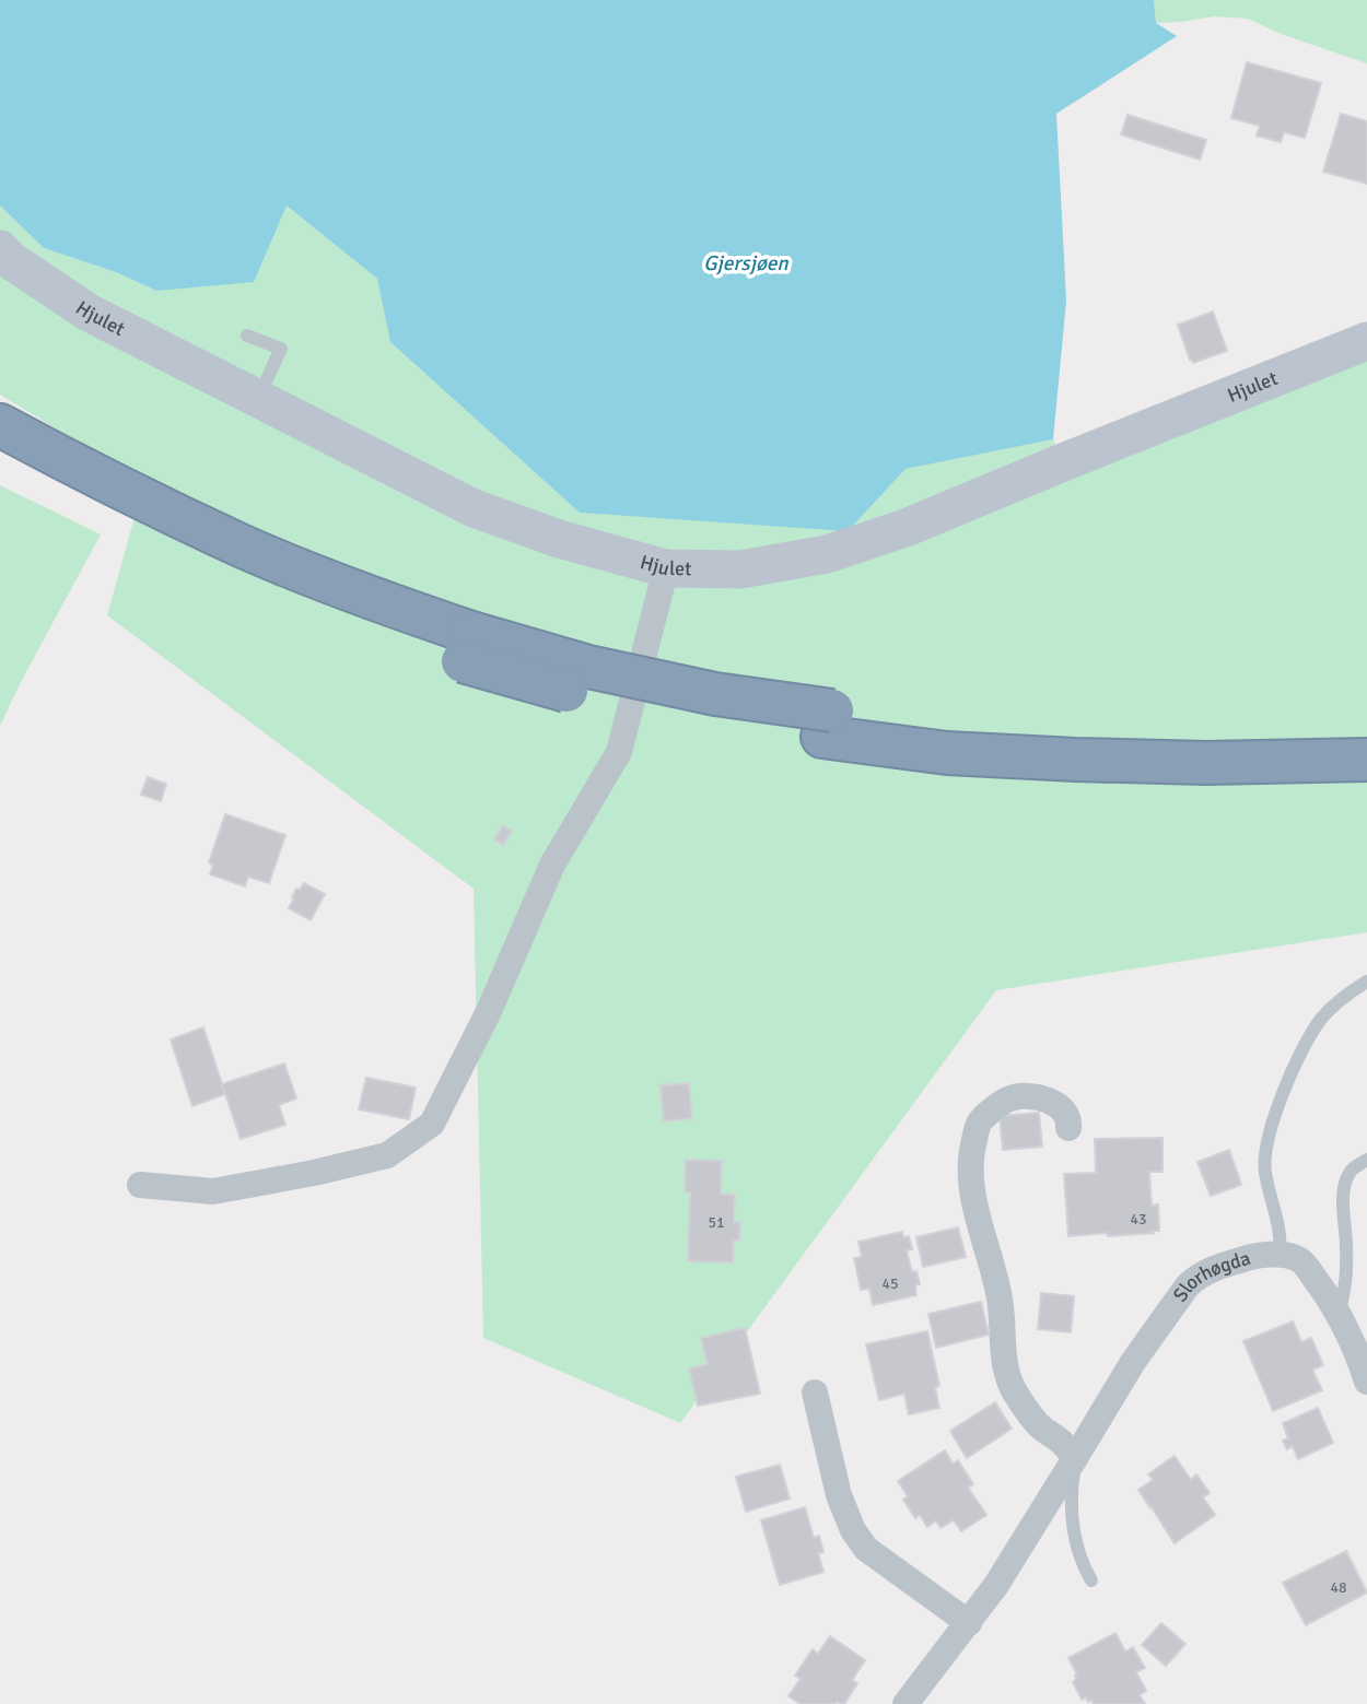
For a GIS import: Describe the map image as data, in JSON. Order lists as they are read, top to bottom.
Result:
{
  "streets": {
    "main road": ["Hjulet"],
    "street": ["Slorhøgda"]
  },
  "water": ["Gjersjøen"],
  "house_numbers": [
    "43",
    "51",
    "45",
    "48"
  ]
}
